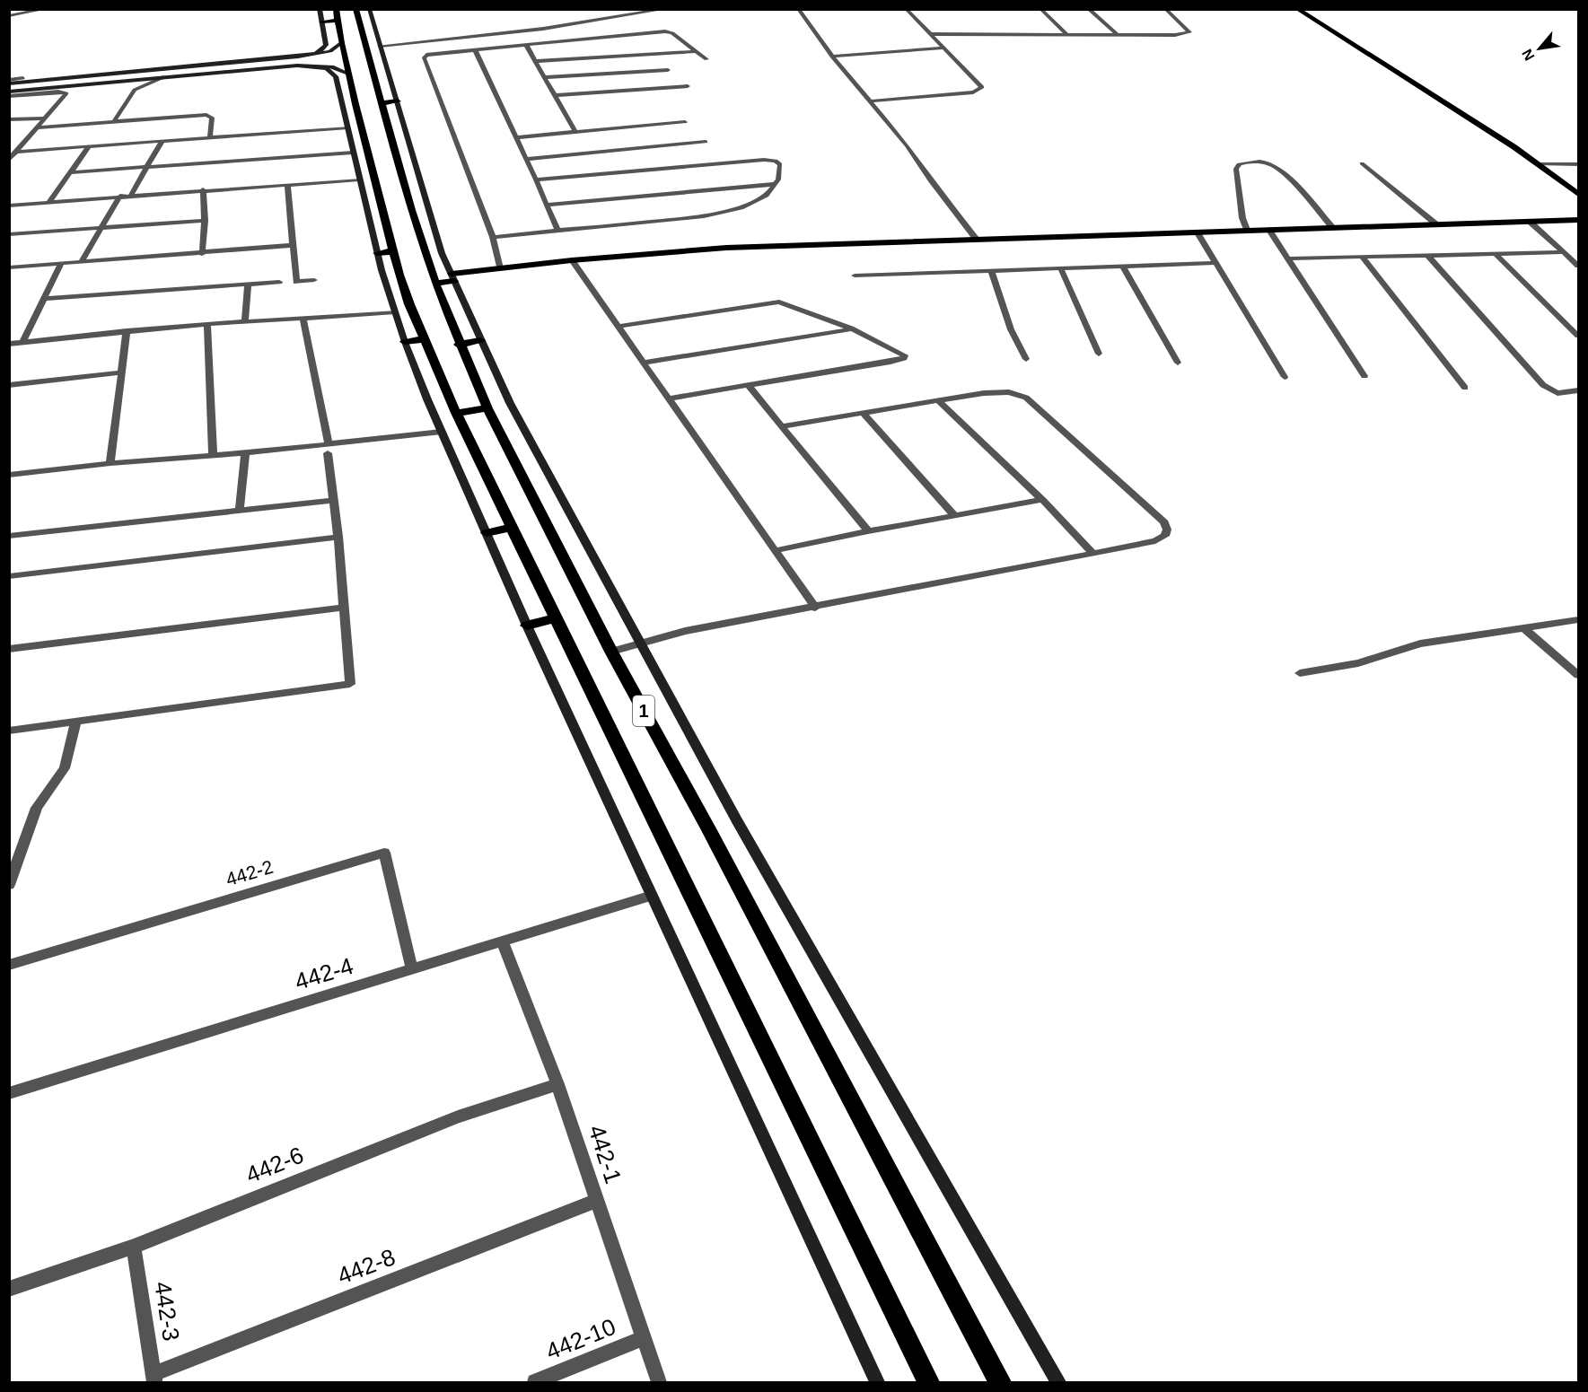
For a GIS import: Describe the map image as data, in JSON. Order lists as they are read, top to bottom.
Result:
{
  "streets": {
    "highway": ["1"],
    "street": [
      "442-2",
      "442-4",
      "442-1",
      "442-6",
      "442-8",
      "442-3",
      "442-10"
    ]
  },
  "crossings": [
    ["442-2", "442-4"],
    ["442-4", "442-1"],
    ["442-1", "442-6"],
    ["442-1", "442-8"],
    ["442-1", "442-10"],
    ["442-6", "442-3"],
    ["442-8", "442-3"]
  ],
  "north": "bottom left"
}
